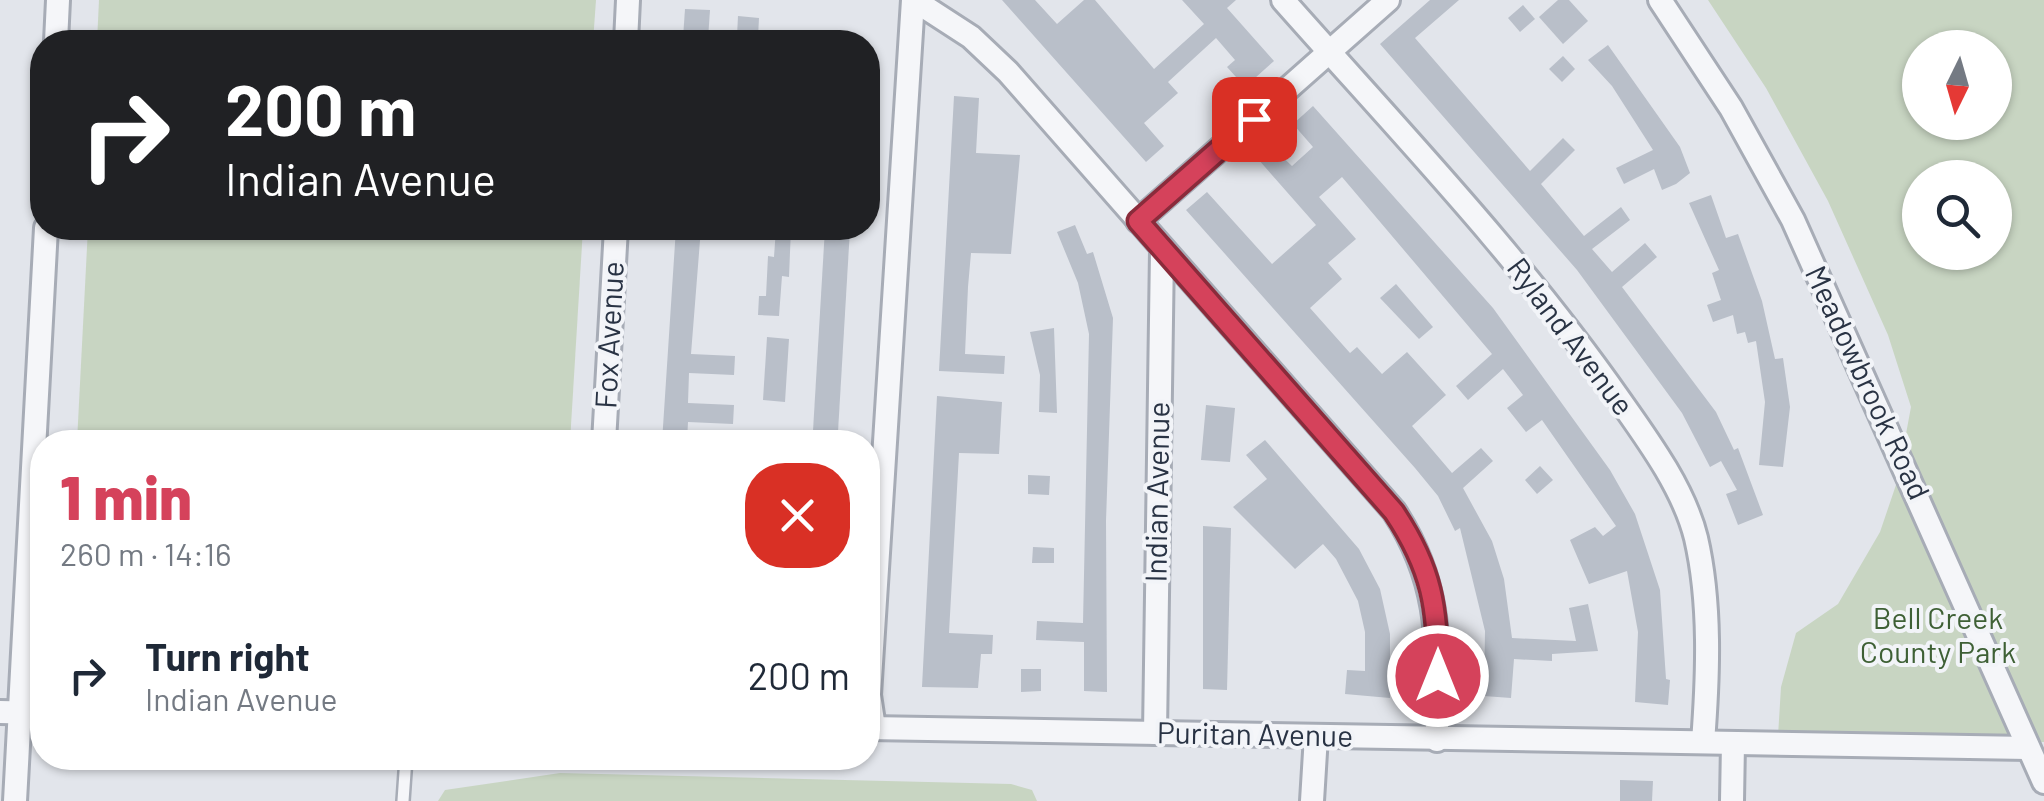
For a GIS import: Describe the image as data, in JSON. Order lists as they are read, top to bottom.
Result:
{
  "streets": {
    "street": [
      "Fox Avenue",
      "Ryland Avenue",
      "Meadowbrook Road",
      "Indian Avenue",
      "Puritan Avenue"
    ]
  },
  "crossings": [
    ["Ryland Avenue", "Puritan Avenue"],
    ["Indian Avenue", "Puritan Avenue"]
  ],
  "parks": ["Bell Creek County Park"],
  "north": "bottom",
  "page": {
    "turn": ["200 m", "Indian Avenue"],
    "heading": ["1 min", "260 m · 14:16"],
    "list": [
      {
        "name": "Turn right",
        "note": "Indian Avenue",
        "value": "200 m"
      }
    ]
  }
}
